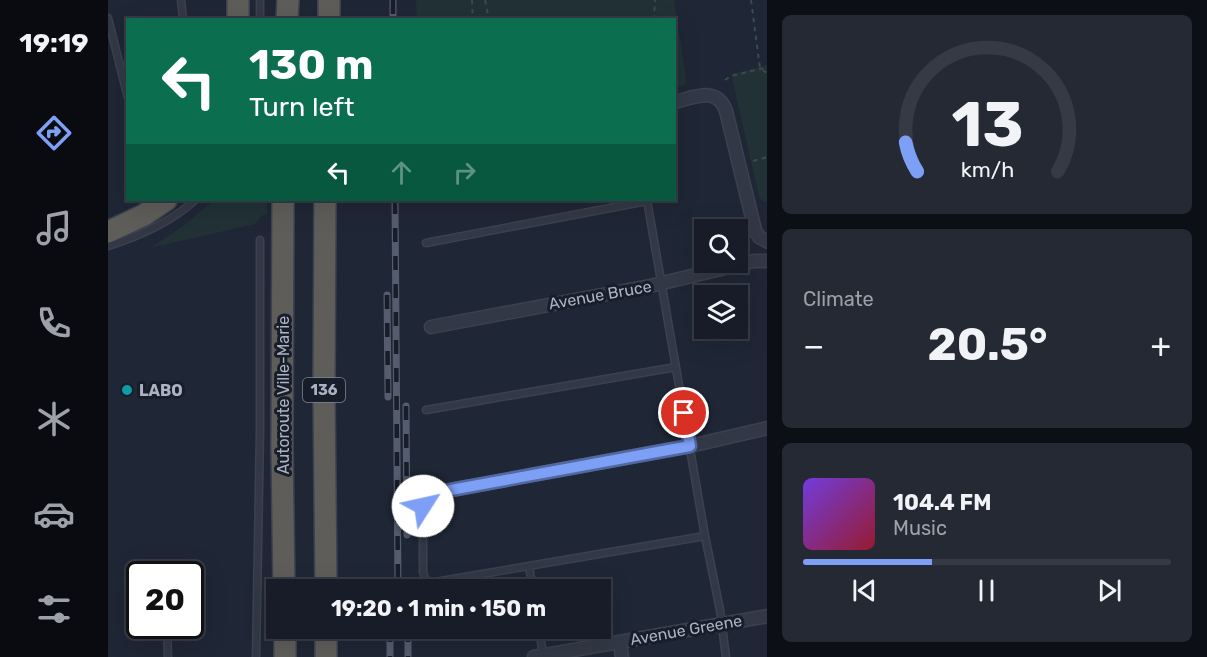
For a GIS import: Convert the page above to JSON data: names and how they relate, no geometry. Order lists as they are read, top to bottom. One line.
{"streets":{"highway":["136","Autoroute Ville-Marie"],"street":["Avenue Bruce","Avenue Greene"]},"places":["LABO"],"page":{"tabs":"19:19","turn":["130 m","Turn left"],"tile":"Climate","heat":["−","20.5°","+"],"song":["104.4 FM","Music"],"limit":"20","trip":"19:20 · 1 min · 150 m","gauge":["13","km/h"]}}
